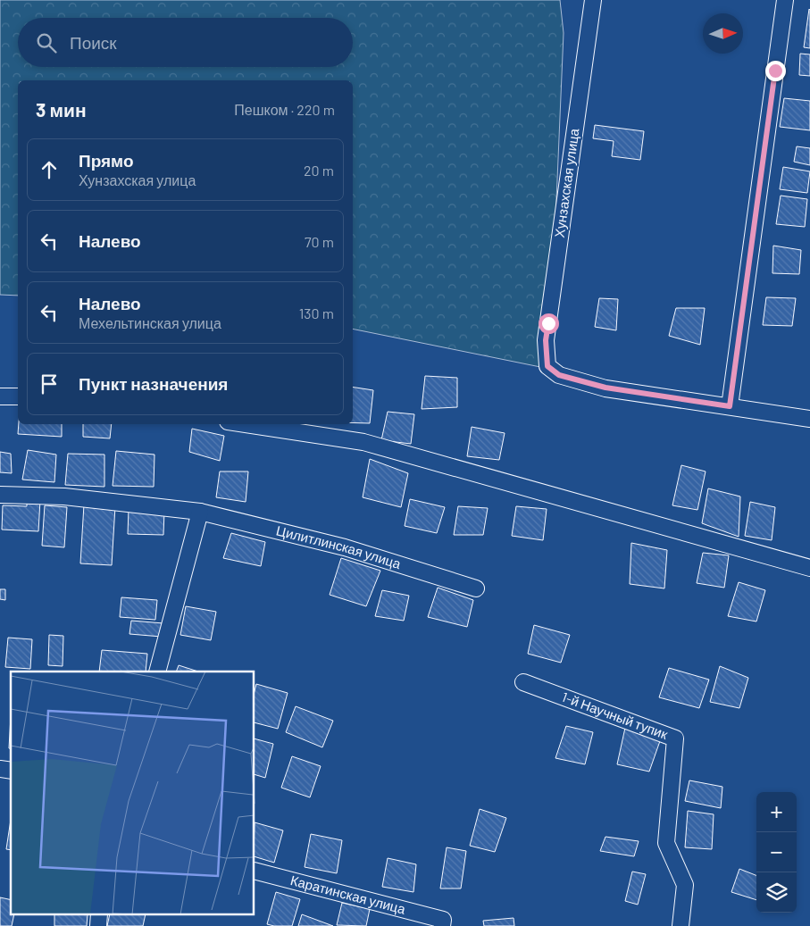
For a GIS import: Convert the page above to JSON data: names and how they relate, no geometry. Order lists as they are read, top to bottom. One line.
{"streets":{"street":["Хунзахская улица","Цилитлинская улица","1-й Научный тупик","Каратинская улица"]},"north":"right","page":{"search":"Поиск","heading":["3 мин","Пешком · 220 m"],"list":[["Прямо","Хунзахская улица","20 m"],["Налево","70 m"],["Налево","Мехельтинская улица","130 m"],"Пункт назначения"],"map_buttons":["+","−"]}}
